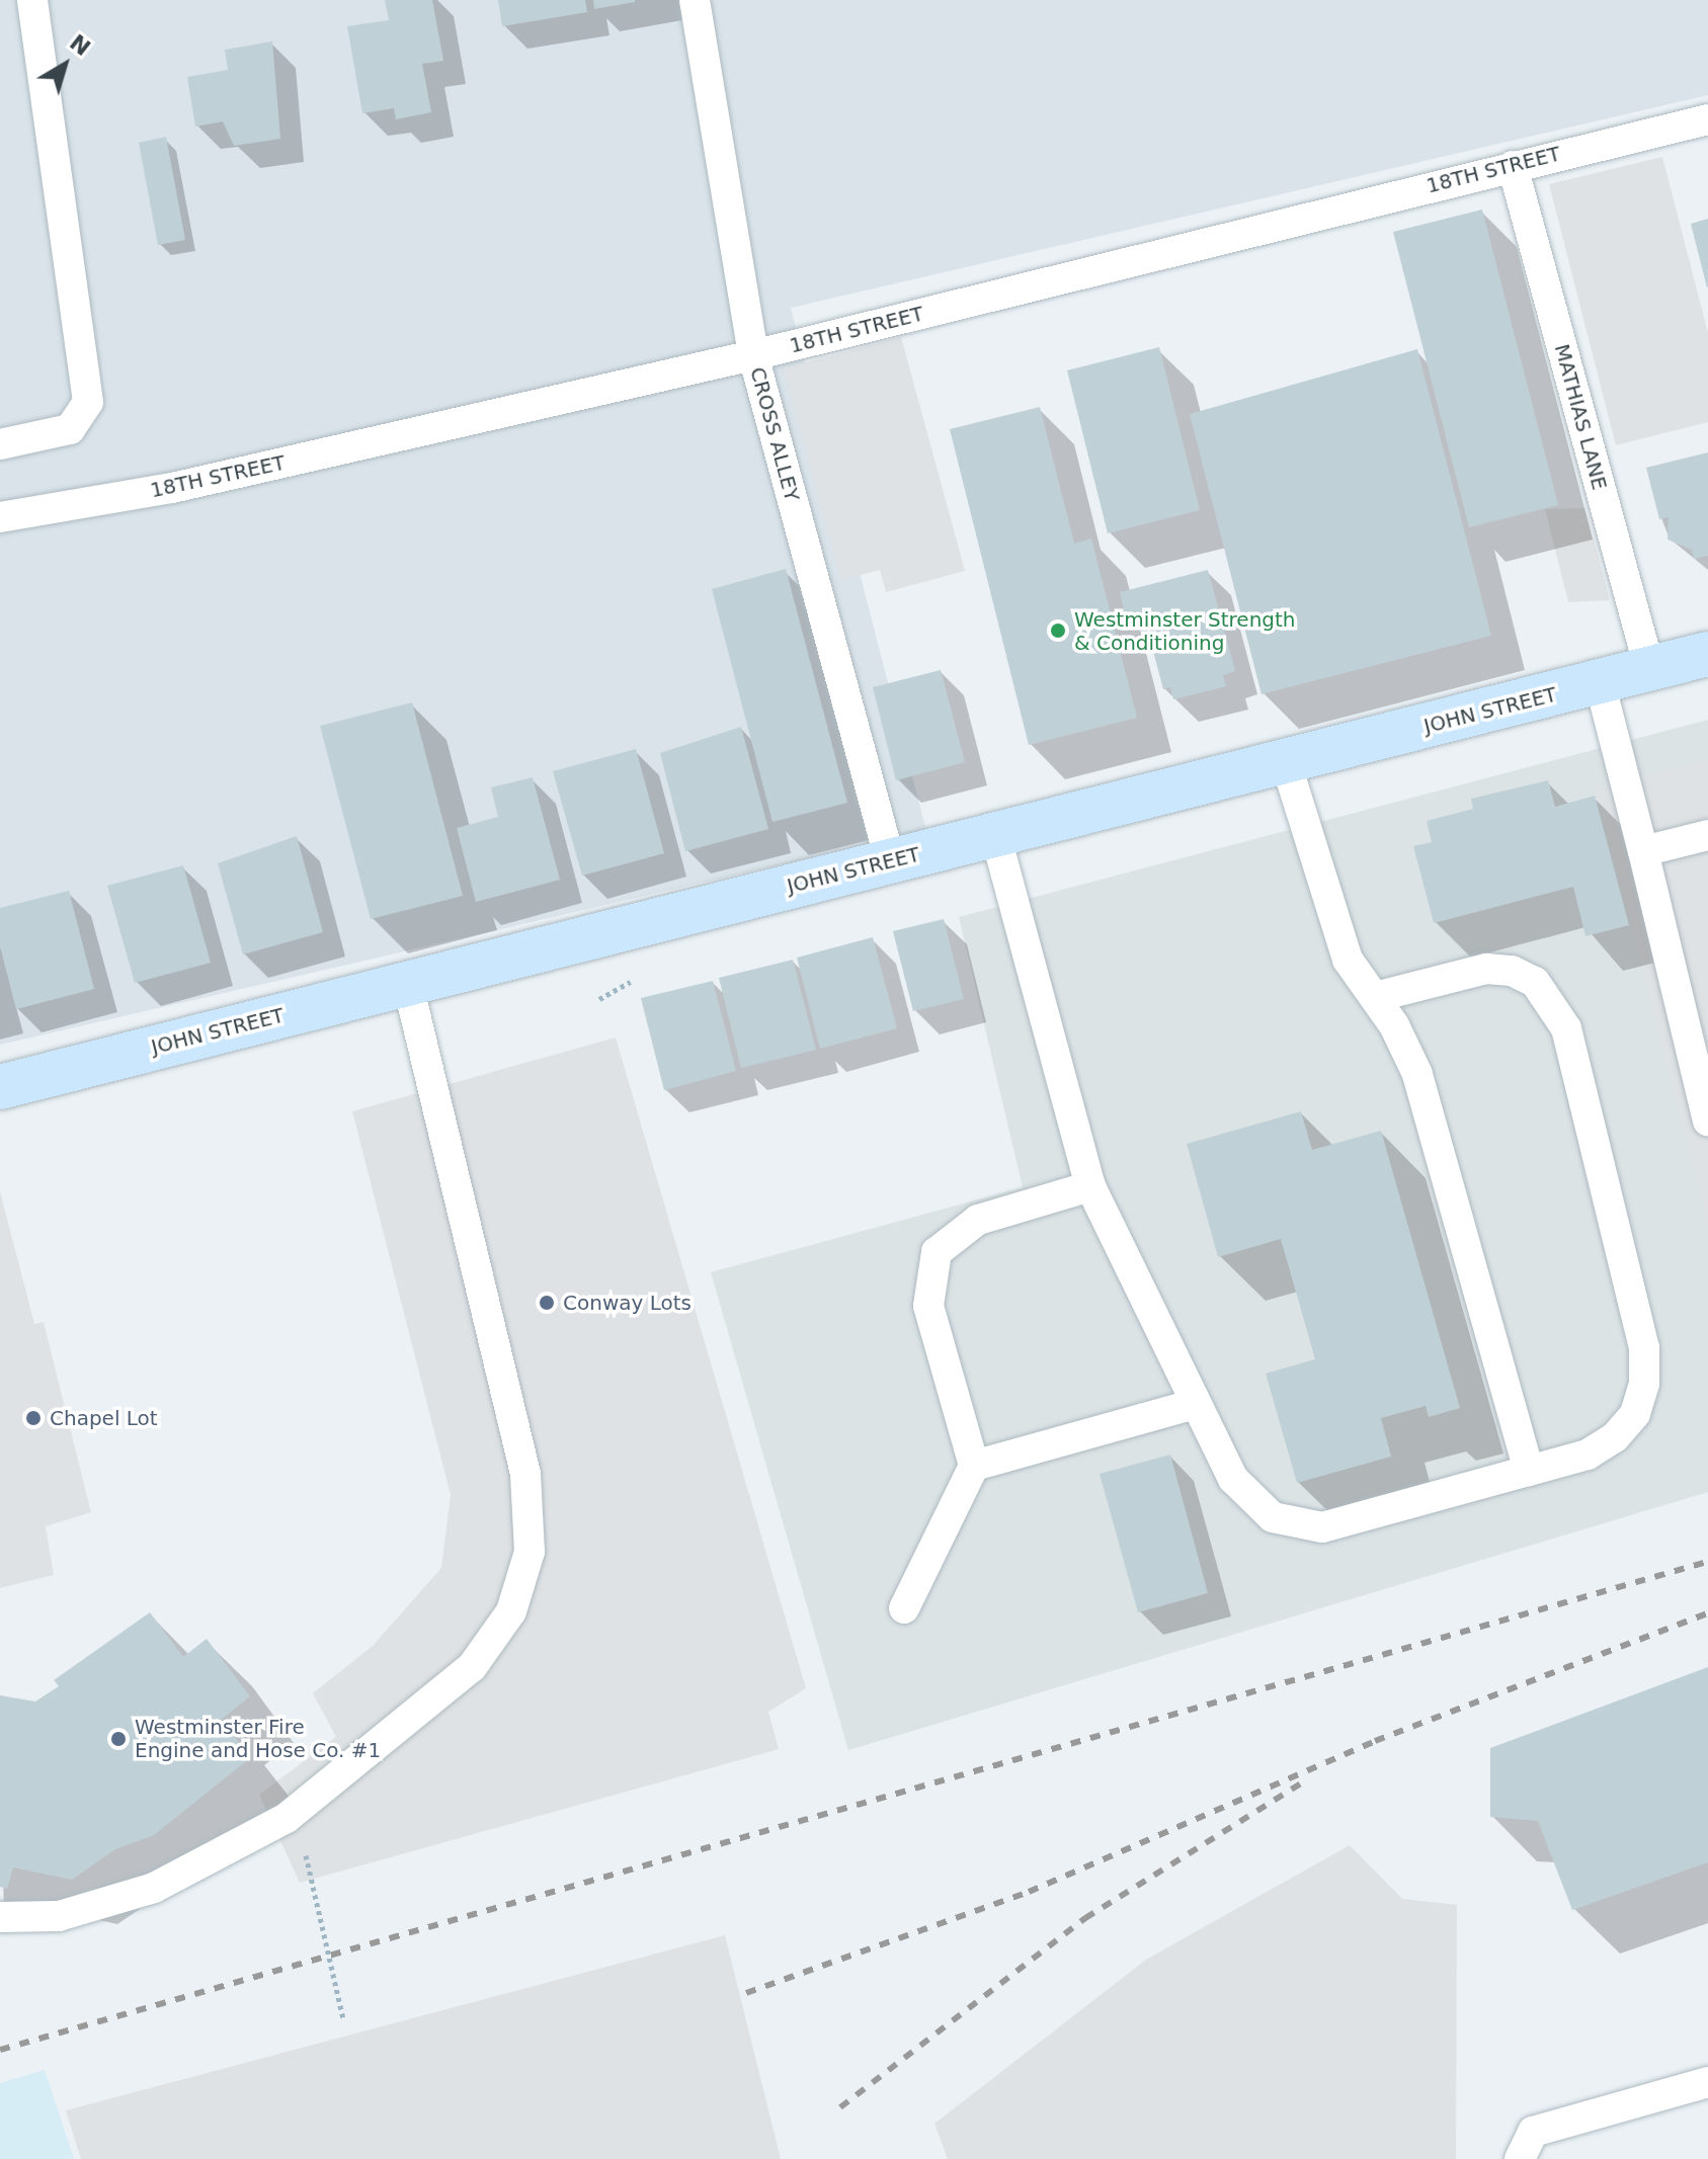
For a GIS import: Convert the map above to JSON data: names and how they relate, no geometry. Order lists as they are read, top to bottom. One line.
{"streets":{"street":["JOHN STREET"],"lane":["18TH STREET","MATHIAS LANE","CROSS ALLEY"]},"crossings":[["18TH STREET","MATHIAS LANE"],["18TH STREET","CROSS ALLEY"],["MATHIAS LANE","JOHN STREET"],["CROSS ALLEY","JOHN STREET"]],"places":["Westminster Strength & Conditioning","Conway Lots","Chapel Lot","Westminster Fire Engine and Hose Co. #1"],"north":"top right"}
